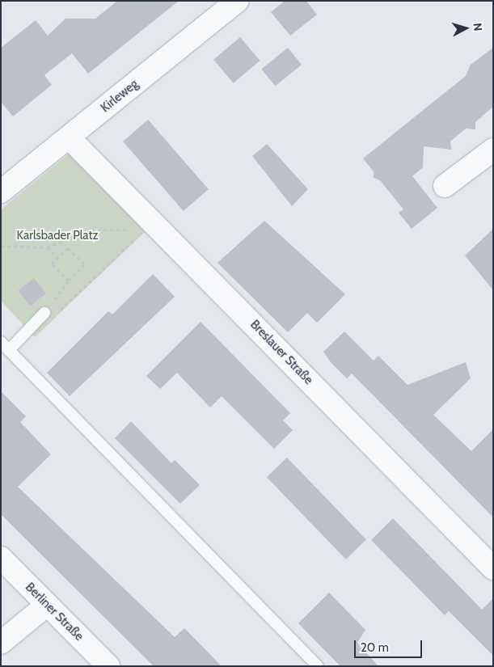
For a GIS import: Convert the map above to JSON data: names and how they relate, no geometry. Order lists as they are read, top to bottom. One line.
{"streets":{"street":["Kirleweg","Breslauer Straße","Berliner Straße"]},"crossings":[["Kirleweg","Breslauer Straße"]],"parks":["Karlsbader Platz"],"scale_bar":"20 m","north":"right"}
